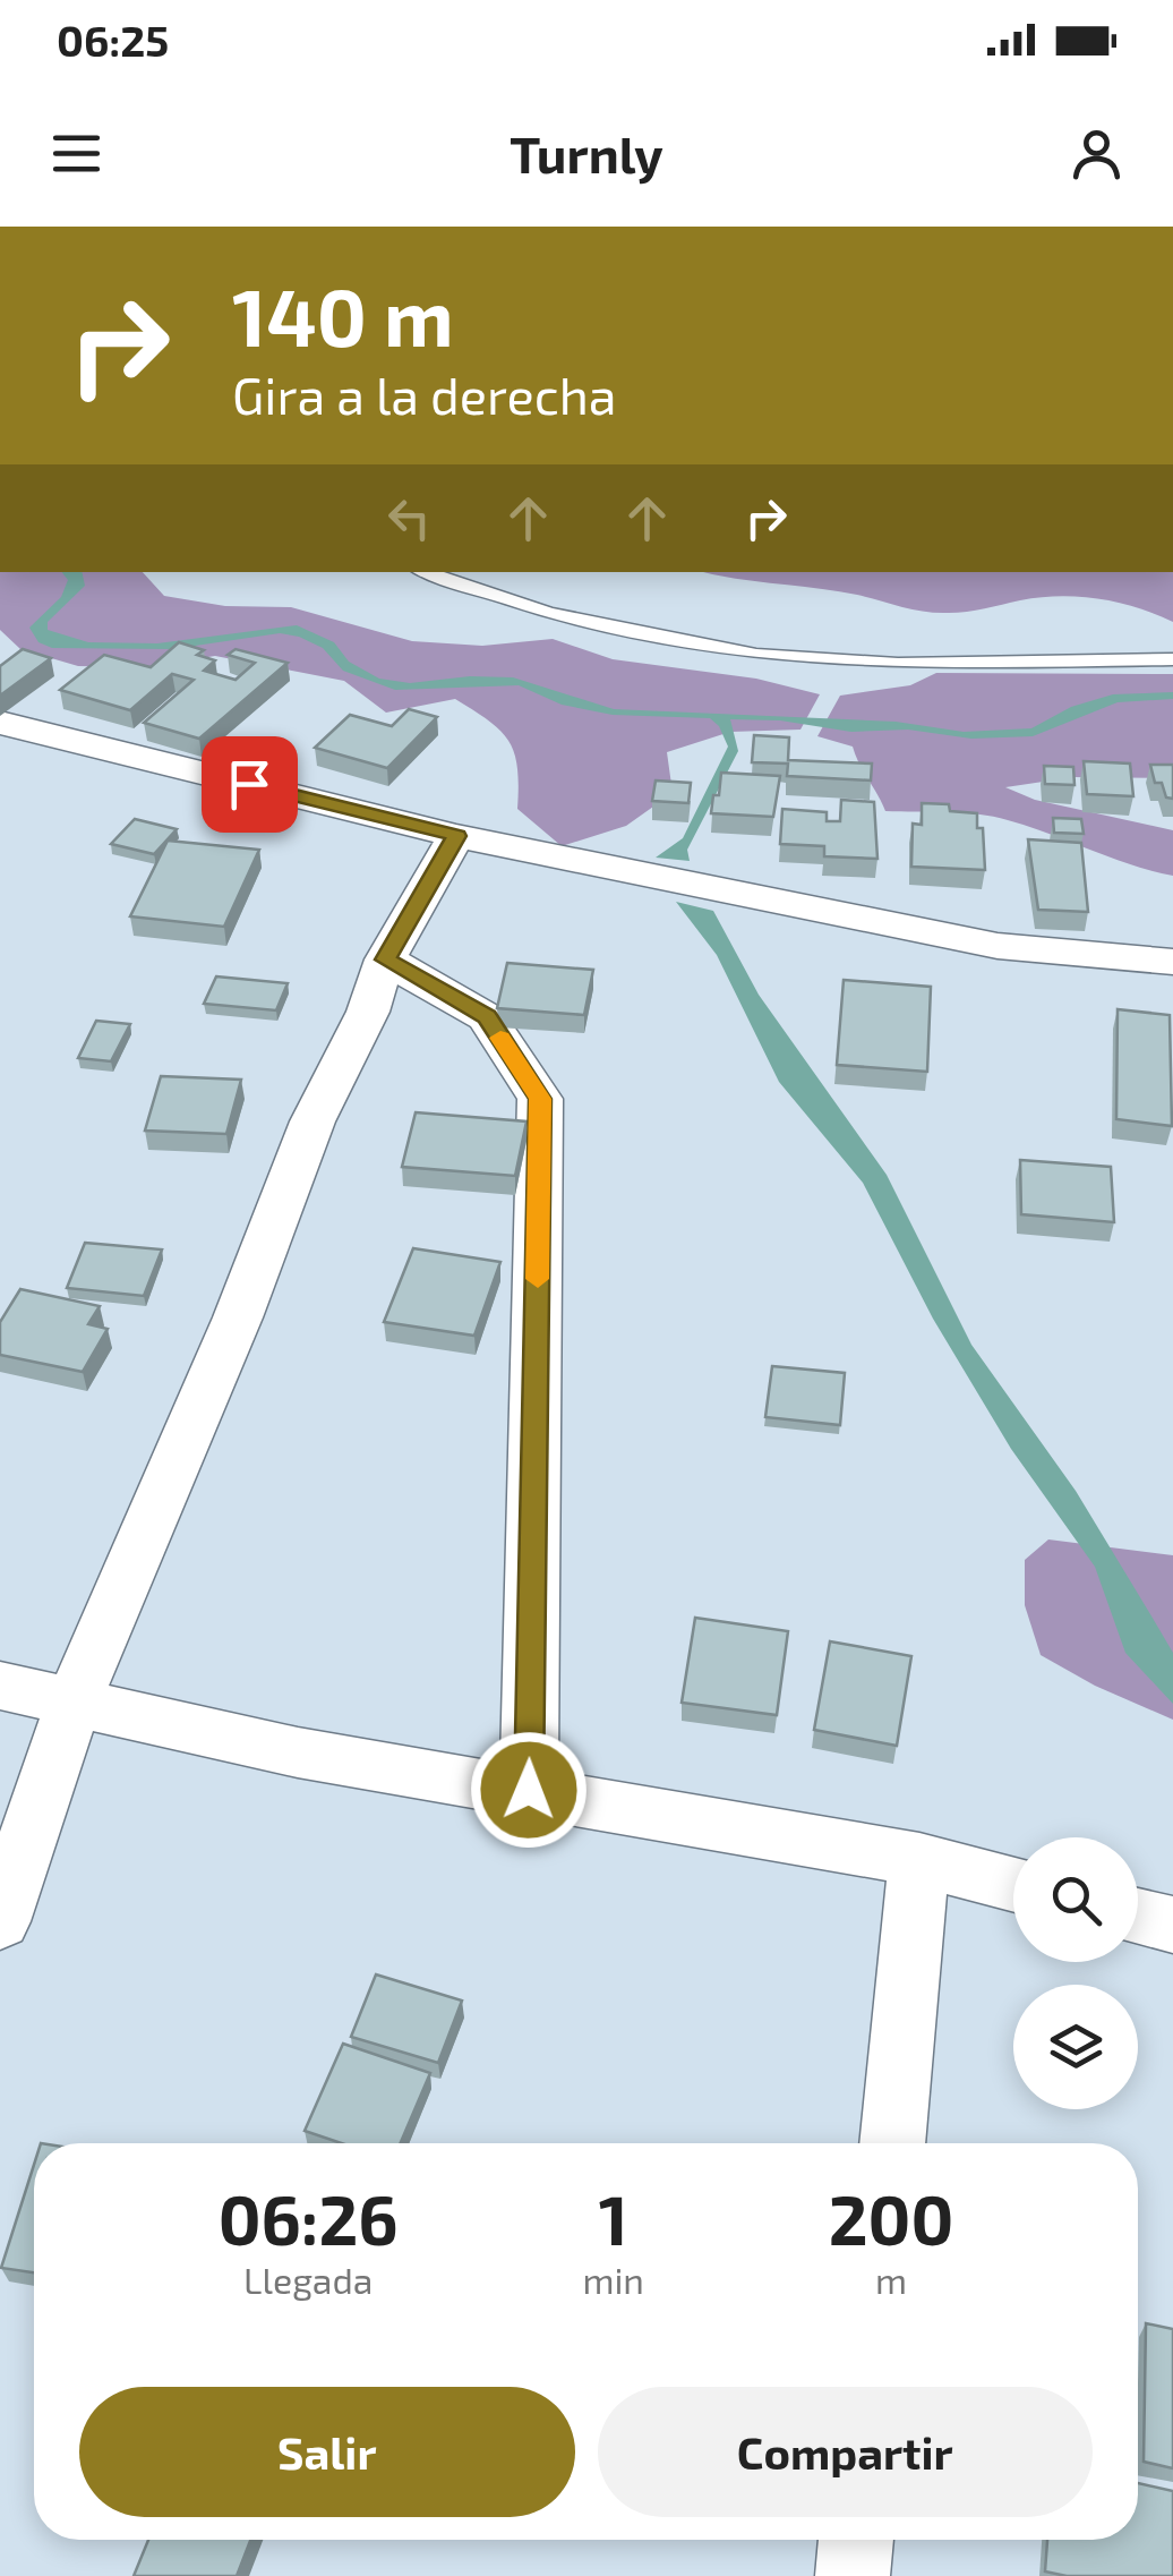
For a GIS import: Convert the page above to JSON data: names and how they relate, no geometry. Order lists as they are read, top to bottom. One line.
{"page":{"status":"06:25","header":"Turnly","turn":["140 m","Gira a la derecha"],"eta":["06:26","Llegada","1","min","200","m"],"buttons":["Salir","Compartir"]}}
